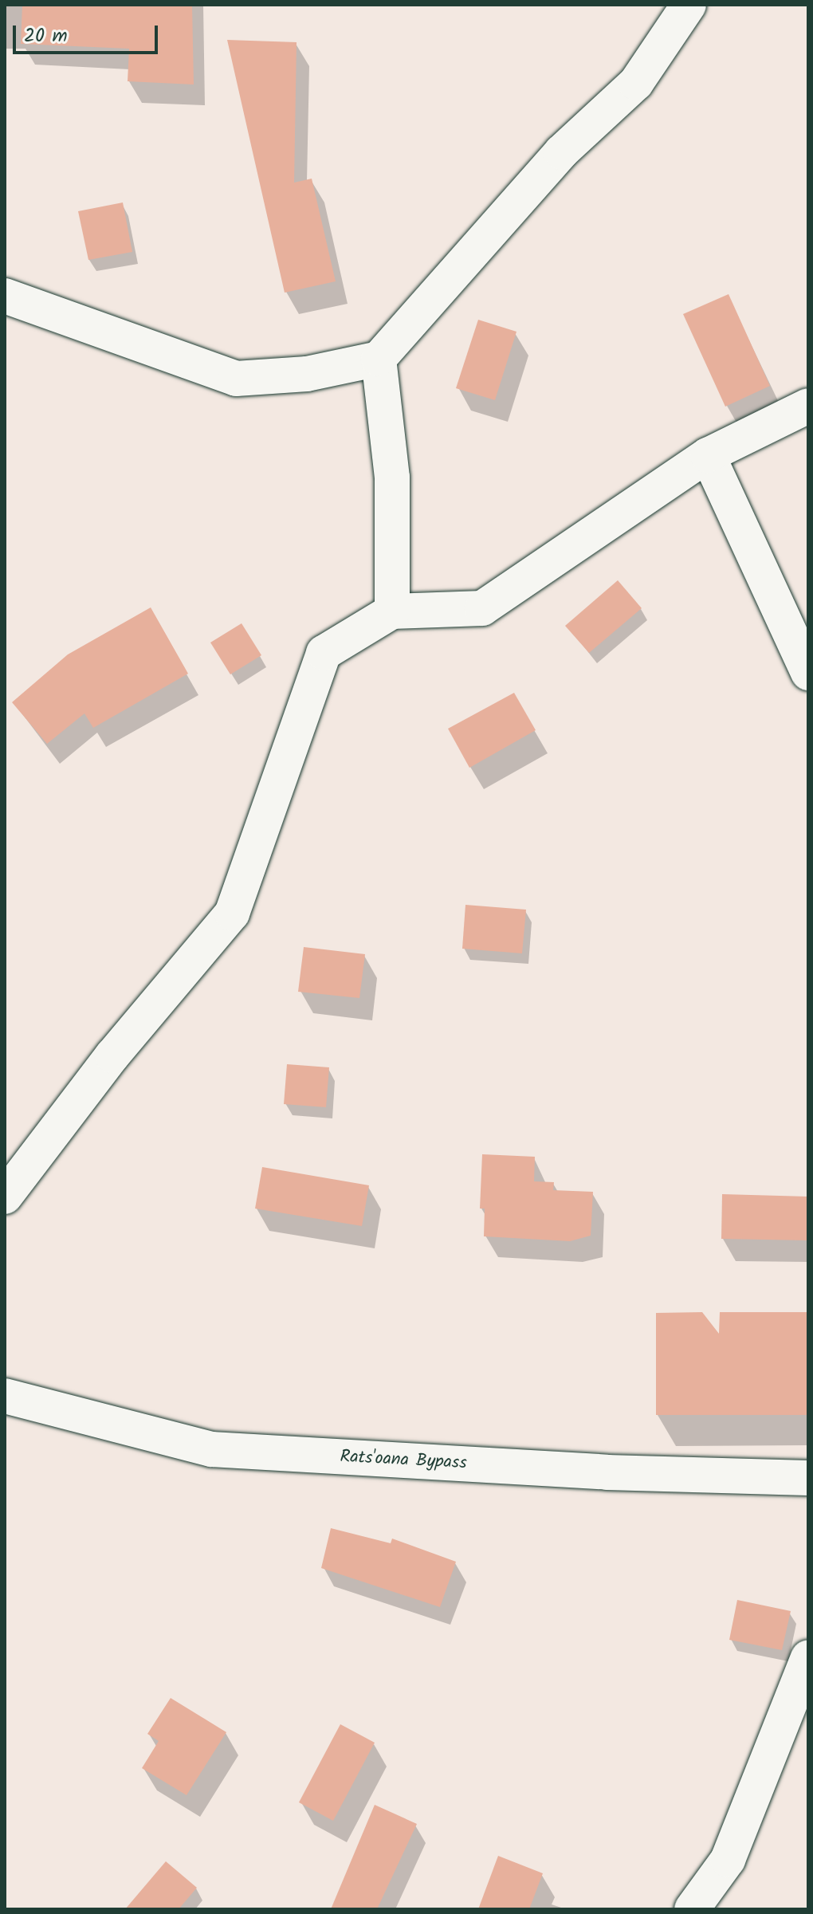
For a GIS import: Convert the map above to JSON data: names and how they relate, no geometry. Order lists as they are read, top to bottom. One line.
{"streets":{"street":["Rats'oana Bypass"]},"scale_bar":"20 m"}
